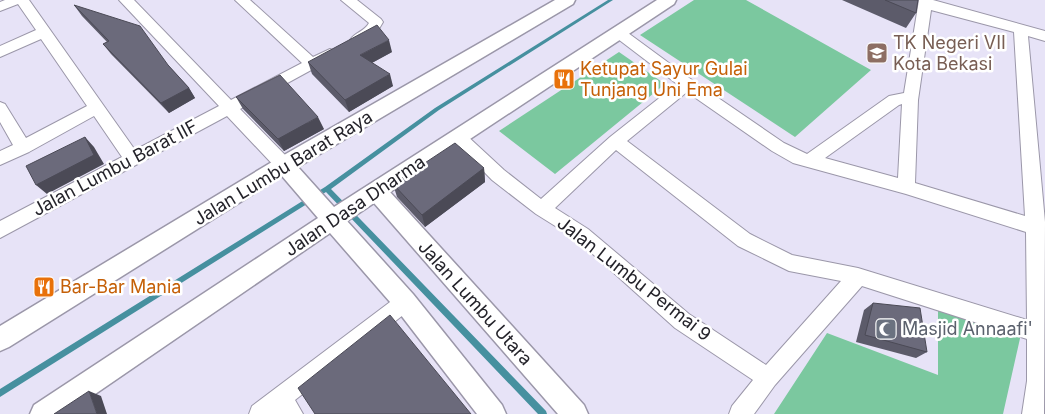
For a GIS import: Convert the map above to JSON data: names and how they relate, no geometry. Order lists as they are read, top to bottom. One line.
{"streets":{"street":["Jalan Lumbu Barat IIF","Jalan Lumbu Barat Raya","Jalan Dasa Dharma","Jalan Lumbu Permai 9","Jalan Lumbu Utara"]},"crossings":[["Jalan Dasa Dharma","Jalan Lumbu Permai 9"],["Jalan Dasa Dharma","Jalan Lumbu Utara"]],"places":{"school or university":["TK Negeri VII Kota Bekasi"],"restaurant":["Ketupat Sayur Gulai Tunjang Uni Ema","Bar-Bar Mania"],"mosque":["Masjid Annaafi'"]}}
